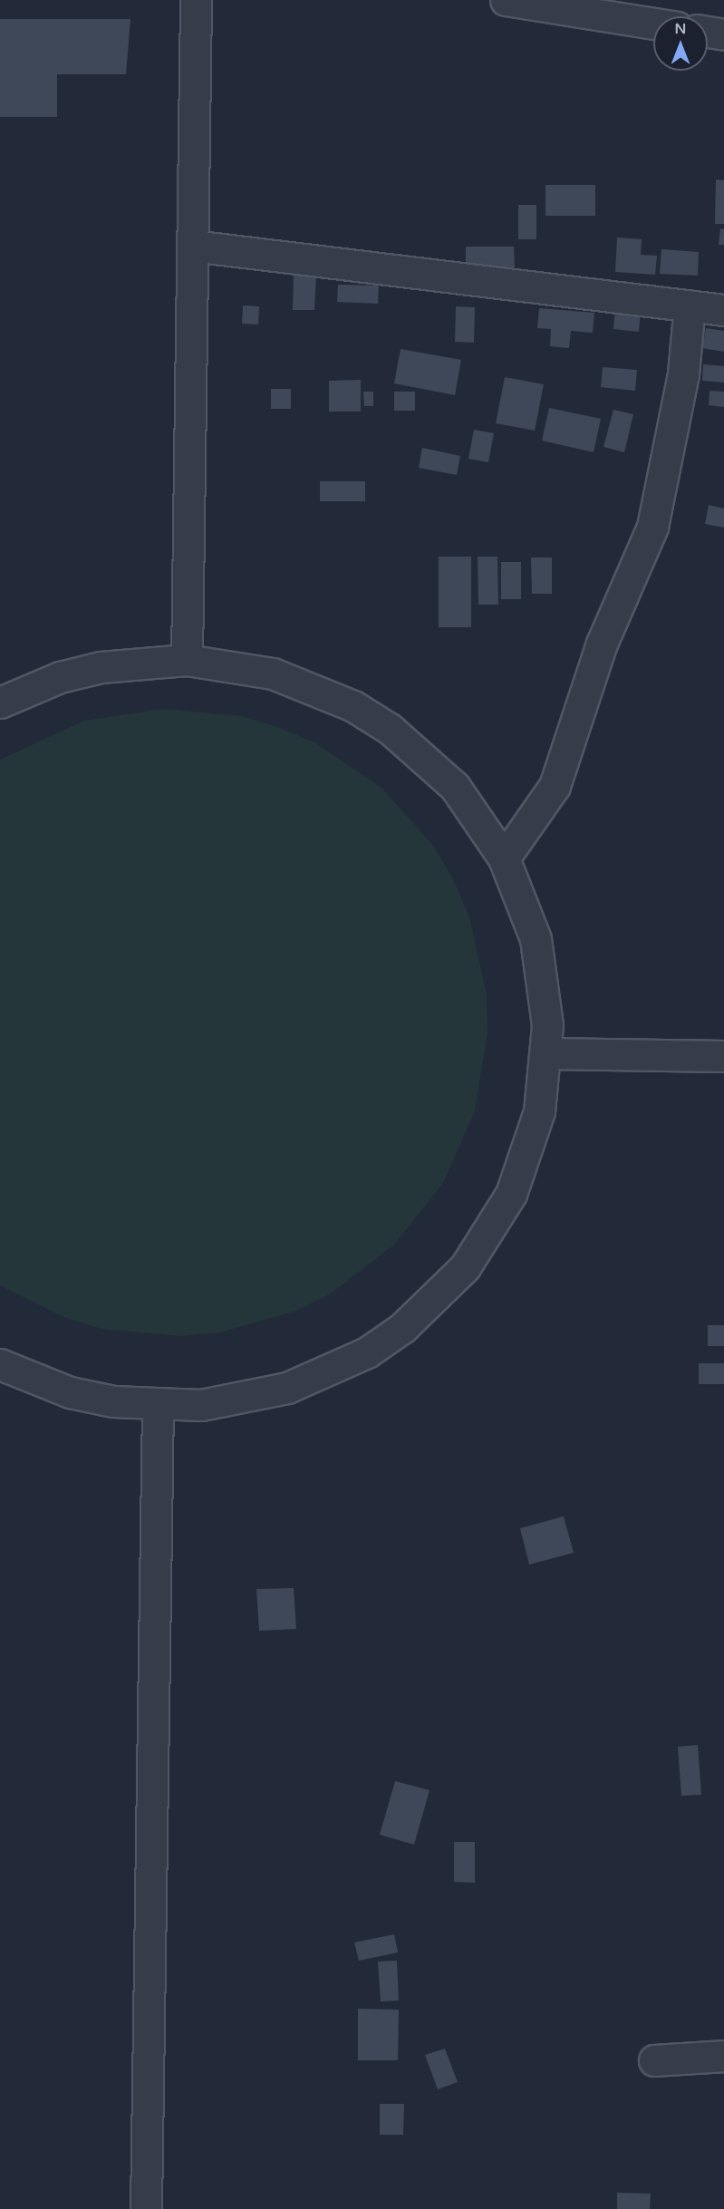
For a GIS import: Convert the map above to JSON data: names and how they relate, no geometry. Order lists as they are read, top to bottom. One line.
{"north":"top"}
